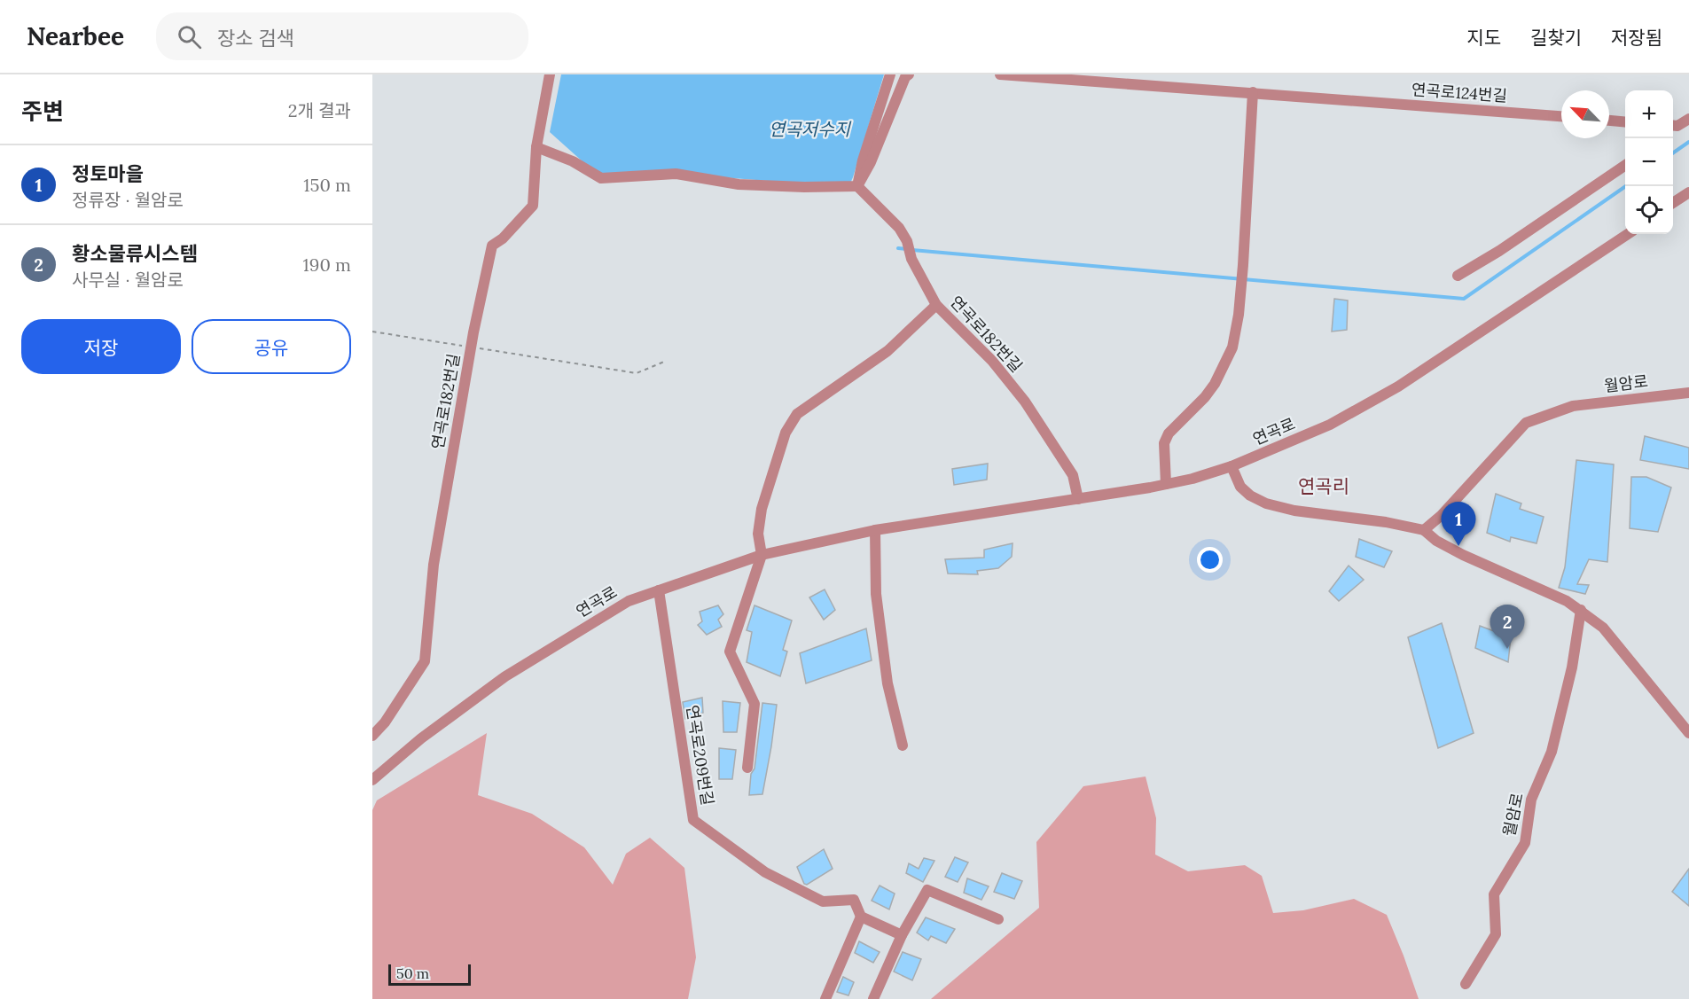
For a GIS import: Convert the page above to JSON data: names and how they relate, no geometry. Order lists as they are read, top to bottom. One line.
{"streets":{"street":["연곡로124번길","연곡로182번길","월암로","연곡로","연곡로209번길"]},"crossings":[["연곡로182번길","연곡로"],["연곡로","연곡로209번길"]],"districts":["연곡리"],"water":["연곡저수지"],"scale_bar":"50 m","north":"top left","page":{"header":"Nearbee","search":"장소 검색","nav":["지도","길찾기","저장됨"],"heading":["주변","2개 결과"],"map_buttons":["+","−"],"list":[{"mark":"1","name":"정토마을","note":"정류장 · 월암로","value":"150 m"},{"mark":"2","name":"황소물류시스템","note":"사무실 · 월암로","value":"190 m"}],"buttons":["저장","공유"],"pins":["1","2"],"scale":"50 m"}}
